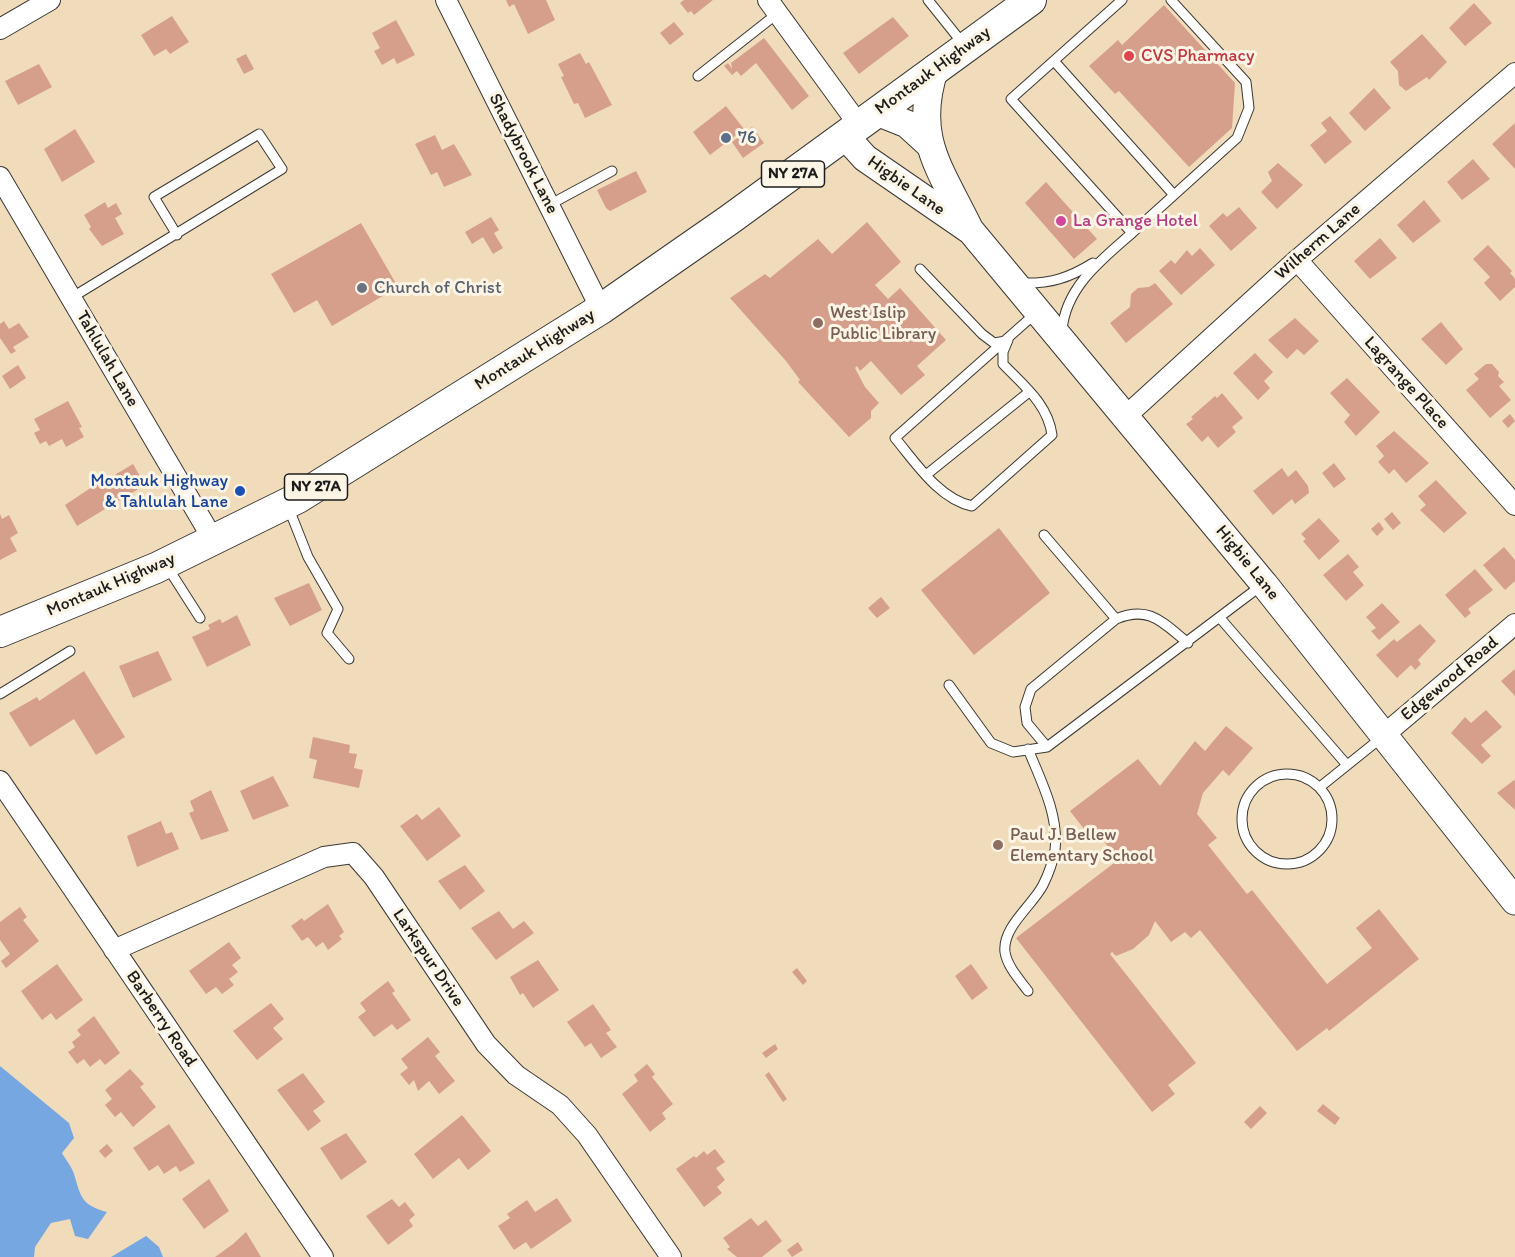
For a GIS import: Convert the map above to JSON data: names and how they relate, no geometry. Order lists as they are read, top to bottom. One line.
{"streets":{"main road":["Montauk Highway","NY 27A","Higbie Lane"],"street":["Shadybrook Lane","Wilherm Lane","Tahlulah Lane","Lagrange Place","Edgewood Road","Larkspur Drive","Barberry Road"]},"crossings":[["Montauk Highway","Shadybrook Lane"],["Montauk Highway","Higbie Lane"],["Montauk Highway","Tahlulah Lane"],["Higbie Lane","Wilherm Lane"],["Higbie Lane","Edgewood Road"],["Wilherm Lane","Lagrange Place"],["Larkspur Drive","Barberry Road"]],"places":["CVS Pharmacy","76","La Grange Hotel","Church of Christ","West Islip Public Library","Montauk Highway & Tahlulah Lane","Paul J. Bellew Elementary School"]}
